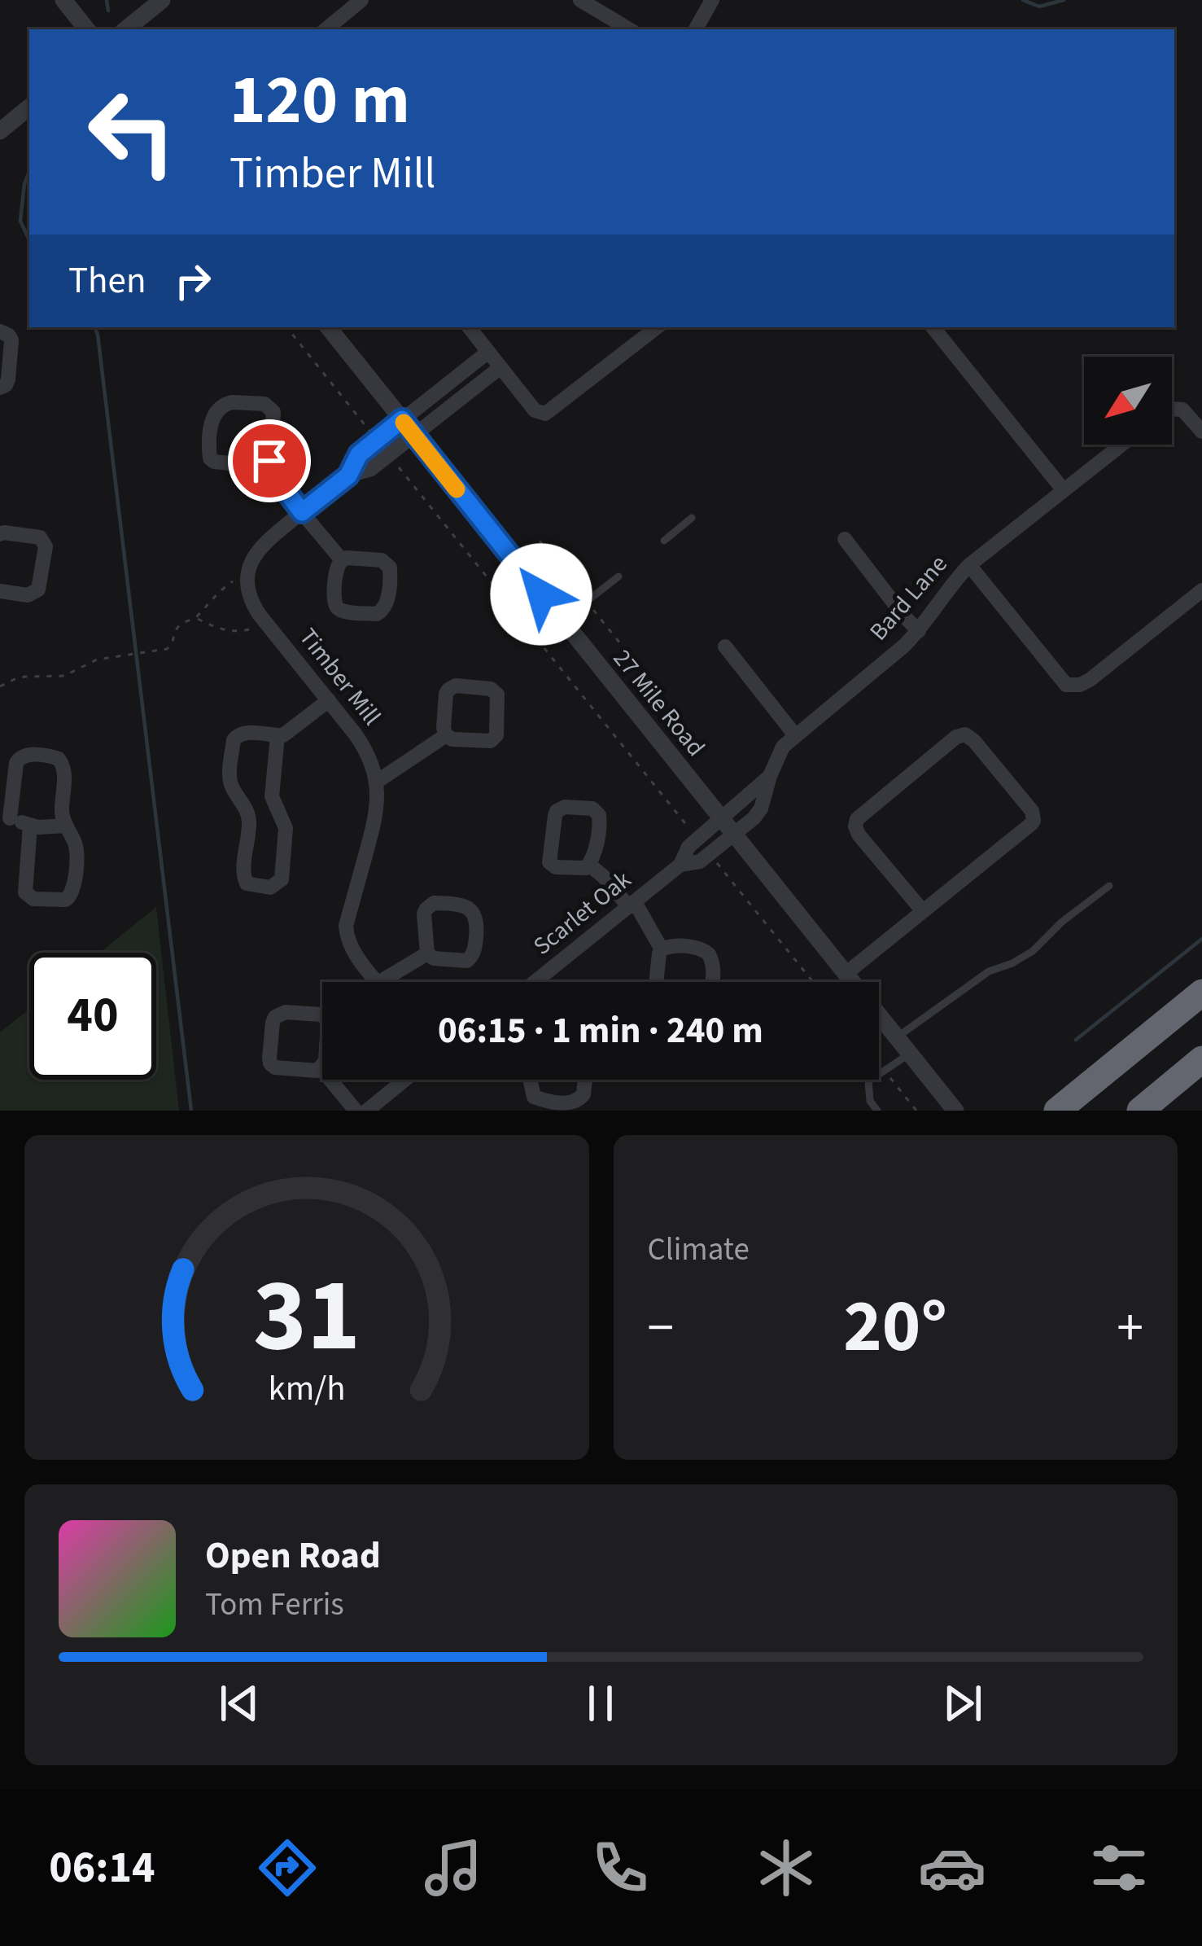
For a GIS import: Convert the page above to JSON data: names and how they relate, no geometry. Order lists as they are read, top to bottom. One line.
{"streets":{"street":["Bard Lane","Timber Mill","27 Mile Road","Scarlet Oak"]},"crossings":[["Bard Lane","27 Mile Road"],["Bard Lane","Scarlet Oak"],["27 Mile Road","Scarlet Oak"]],"north":"bottom left","page":{"turn":["120 m","Timber Mill"],"then":"Then","limit":"40","trip":"06:15 · 1 min · 240 m","tile":"Climate","heat":["−","20°","+"],"song":["Open Road","Tom Ferris"],"tabs":"06:14","gauge":["31","km/h"]}}
